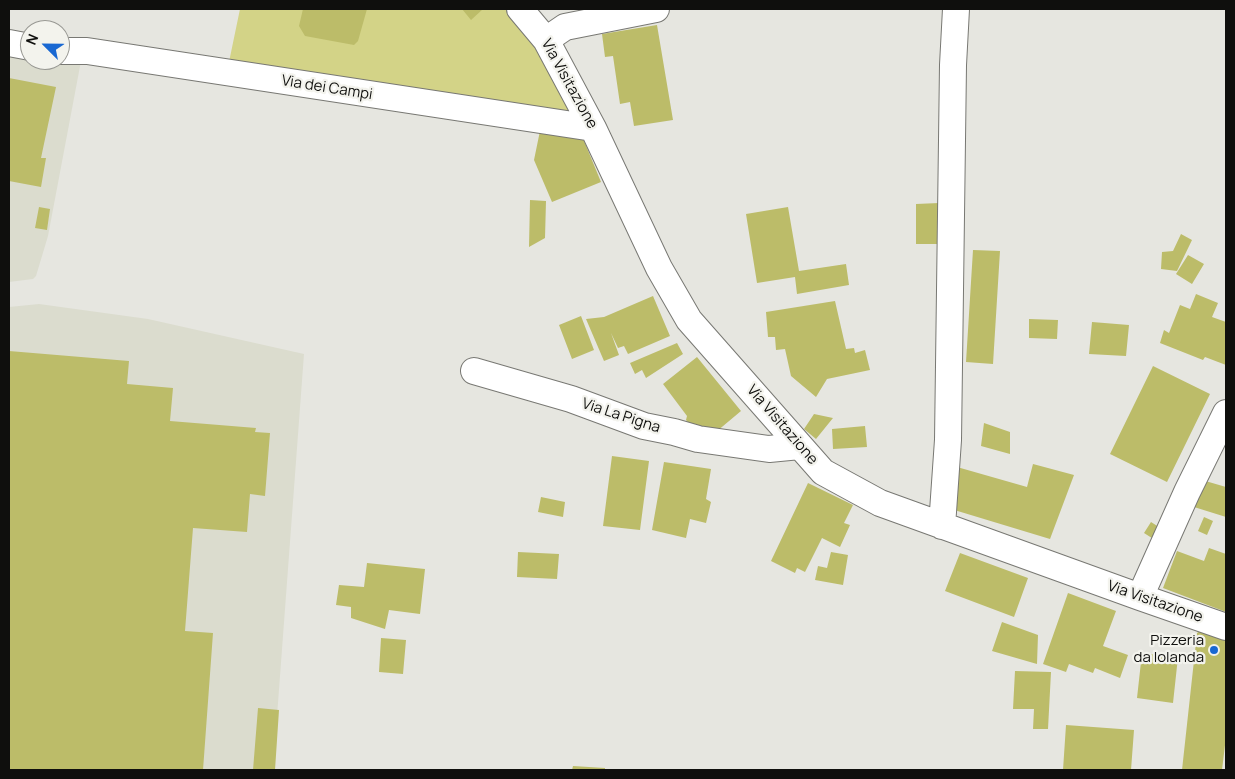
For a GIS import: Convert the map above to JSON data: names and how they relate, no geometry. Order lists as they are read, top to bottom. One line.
{"streets":{"street":["Via Visitazione","Via dei Campi","Via La Pigna"]},"crossings":[["Via Visitazione","Via dei Campi"],["Via Visitazione","Via La Pigna"]],"places":["Pizzeria da Iolanda"],"north":"top left"}
